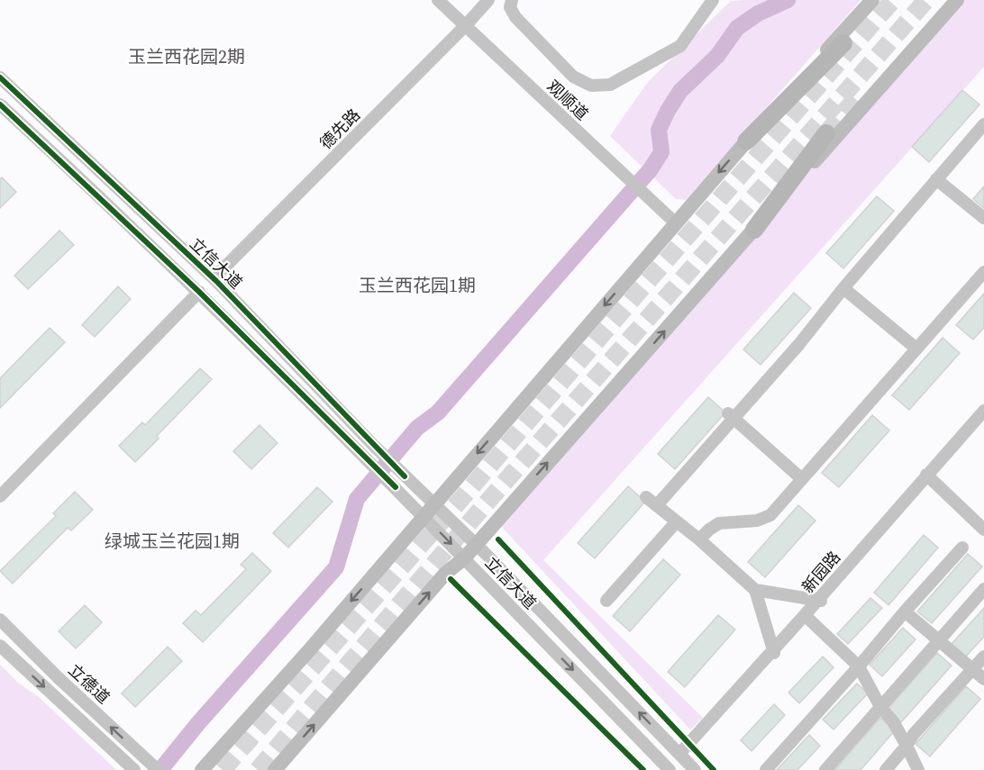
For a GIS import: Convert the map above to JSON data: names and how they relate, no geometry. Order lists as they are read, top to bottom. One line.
{"streets":{"street":["观顺道","德先路","立信大道","新园路","立德道"]},"crossings":[["观顺道","德先路"],["德先路","立信大道"],["立信大道","新园路"]],"districts":["玉兰西花园2期","玉兰西花园1期","绿城玉兰花园1期"]}
